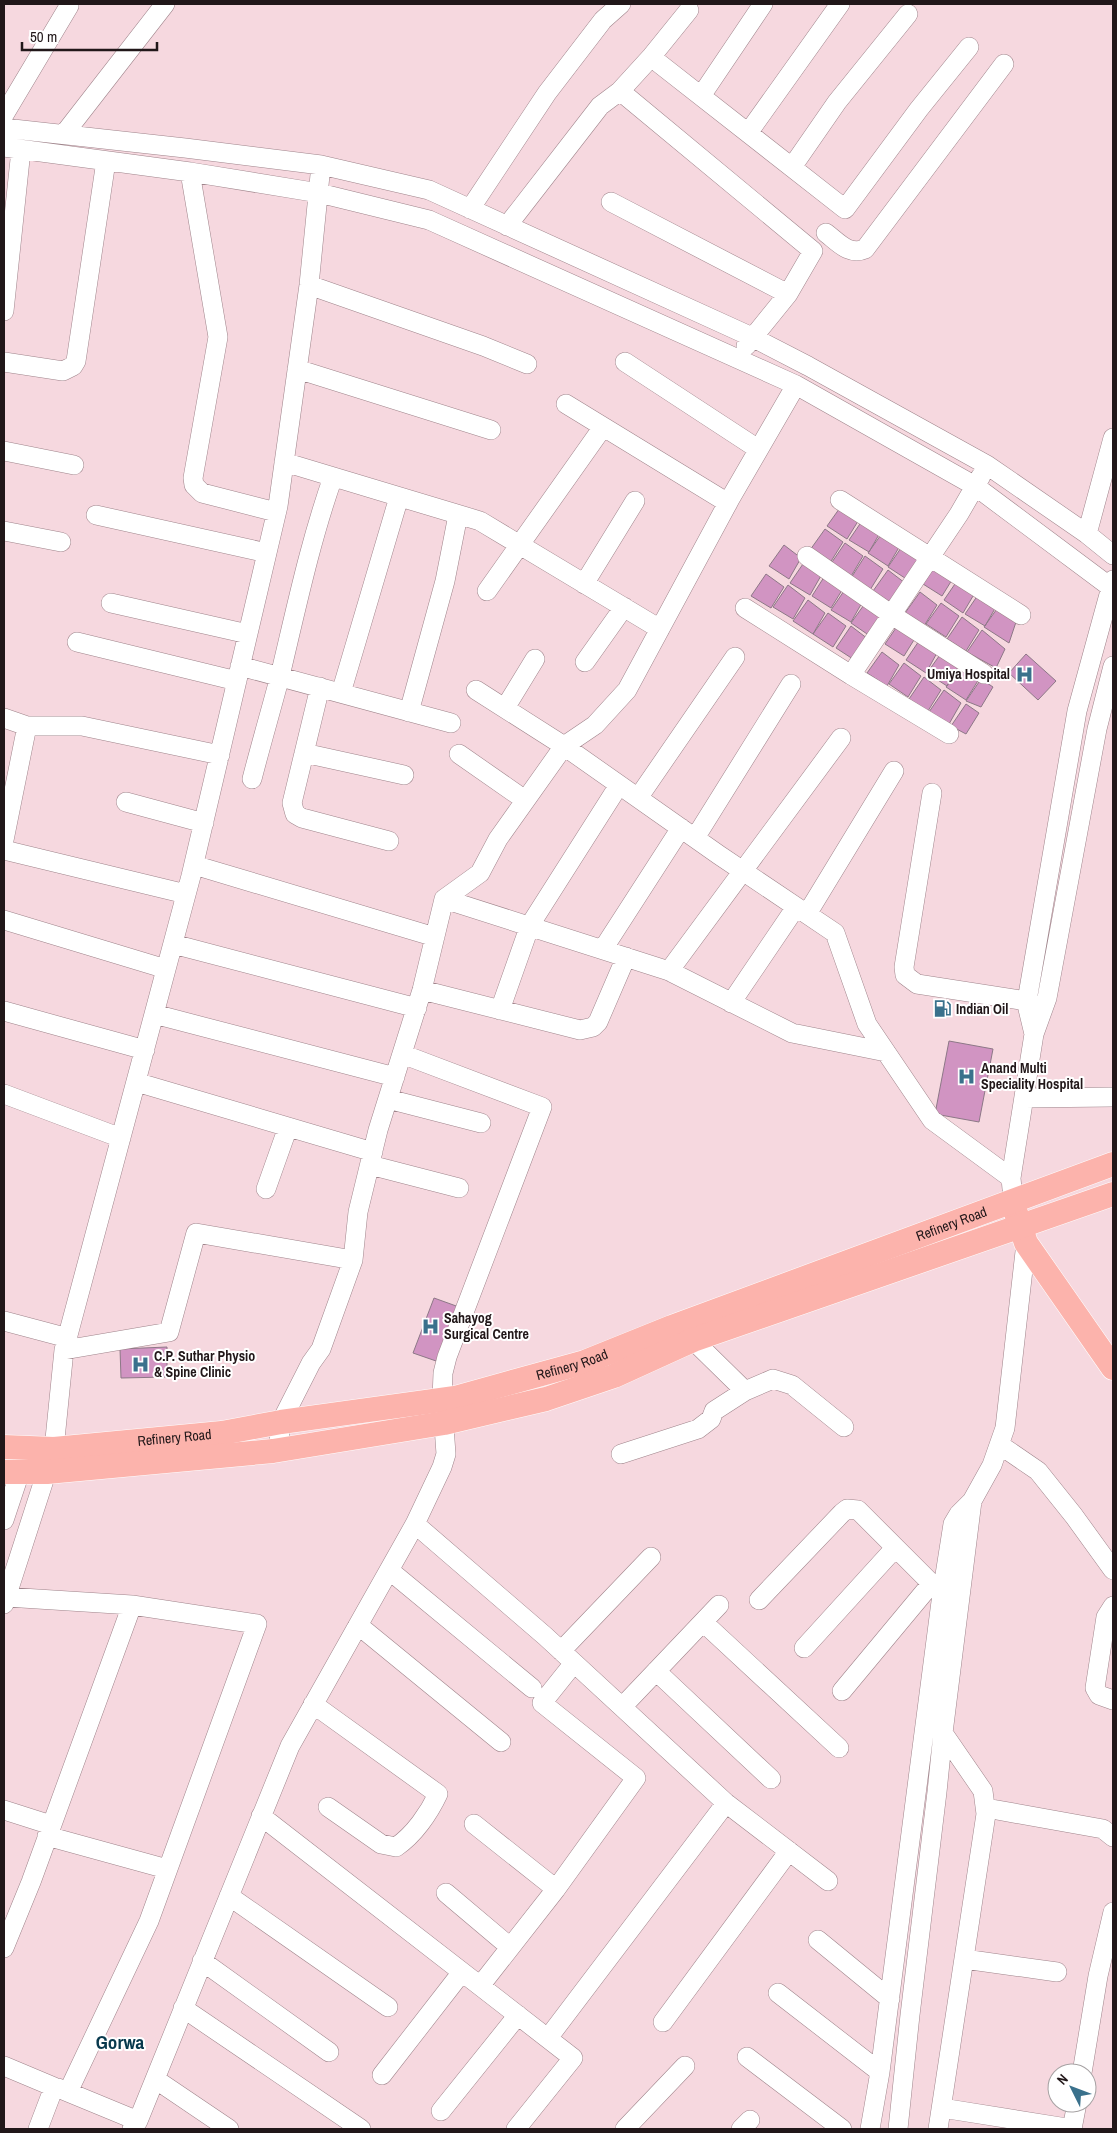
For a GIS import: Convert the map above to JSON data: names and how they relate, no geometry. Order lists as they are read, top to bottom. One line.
{"streets":{"main road":["Refinery Road"]},"districts":["Gorwa"],"places":{"hospital":["Umiya Hospital","Anand Multi Speciality Hospital","Sahayog Surgical Centre","C.P. Suthar Physio & Spine Clinic"],"fuel station":["Indian Oil"]},"scale_bar":"50 m","north":"top left"}
